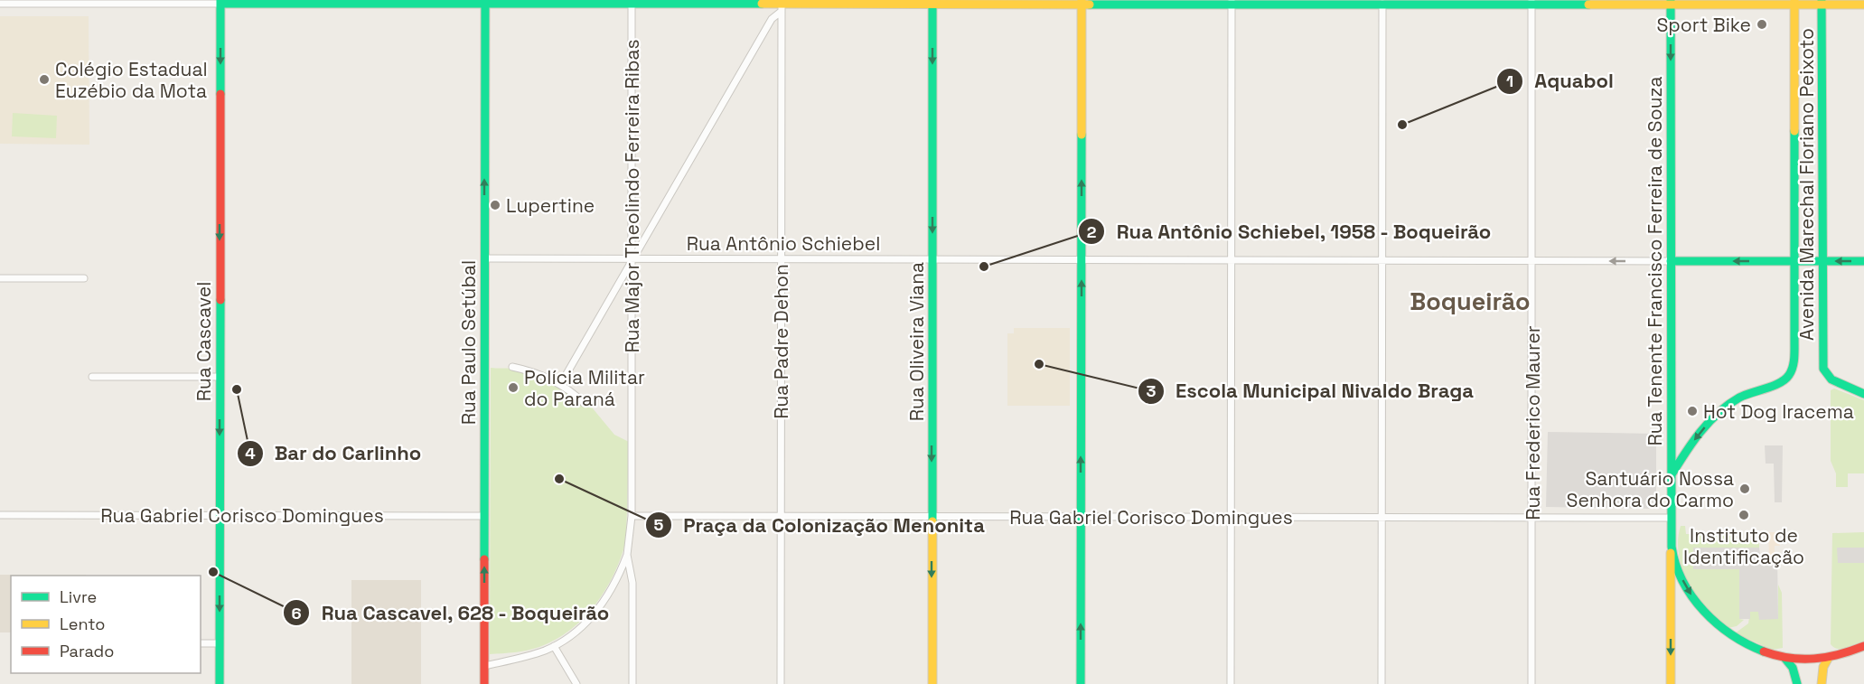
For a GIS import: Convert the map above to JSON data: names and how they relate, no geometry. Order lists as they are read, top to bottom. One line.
{"streets":{"main road":["Avenida Marechal Floriano Peixoto","Rua Antônio Schiebel","Rua Tenente Francisco Ferreira de Souza","Rua Cascavel","Rua Oliveira Viana","Rua Paulo Setúbal"],"street":["Rua Major Theolindo Ferreira Ribas","Rua Padre Dehon","Rua Frederico Maurer","Rua Gabriel Corisco Domingues"]},"crossings":[["Avenida Marechal Floriano Peixoto","Rua Antônio Schiebel"],["Avenida Marechal Floriano Peixoto","Rua Tenente Francisco Ferreira de Souza"],["Rua Major Theolindo Ferreira Ribas","Rua Antônio Schiebel"],["Rua Major Theolindo Ferreira Ribas","Rua Gabriel Corisco Domingues"],["Rua Antônio Schiebel","Rua Tenente Francisco Ferreira de Souza"],["Rua Antônio Schiebel","Rua Padre Dehon"],["Rua Antônio Schiebel","Rua Oliveira Viana"],["Rua Antônio Schiebel","Rua Paulo Setúbal"],["Rua Antônio Schiebel","Rua Frederico Maurer"],["Rua Tenente Francisco Ferreira de Souza","Rua Gabriel Corisco Domingues"],["Rua Cascavel","Rua Gabriel Corisco Domingues"],["Rua Padre Dehon","Rua Gabriel Corisco Domingues"],["Rua Oliveira Viana","Rua Gabriel Corisco Domingues"],["Rua Paulo Setúbal","Rua Gabriel Corisco Domingues"],["Rua Frederico Maurer","Rua Gabriel Corisco Domingues"]],"one_way":["Rua Tenente Francisco Ferreira de Souza","Rua Cascavel","Rua Oliveira Viana","Rua Paulo Setúbal"],"districts":["Boqueirão"],"places":["Sport Bike","Colégio Estadual Euzébio da Mota","Aquabol","Lupertine","Rua Antônio Schiebel, 1958 - Boqueirão","Escola Municipal Nivaldo Braga","Polícia Militar do Paraná","Bar do Carlinho","Hot Dog Iracema","Praça da Colonização Menonita","Santuário Nossa Senhora do Carmo","Instituto de Identificação","Rua Cascavel, 628 - Boqueirão"],"legend":["Livre","Lento","Parado"]}
